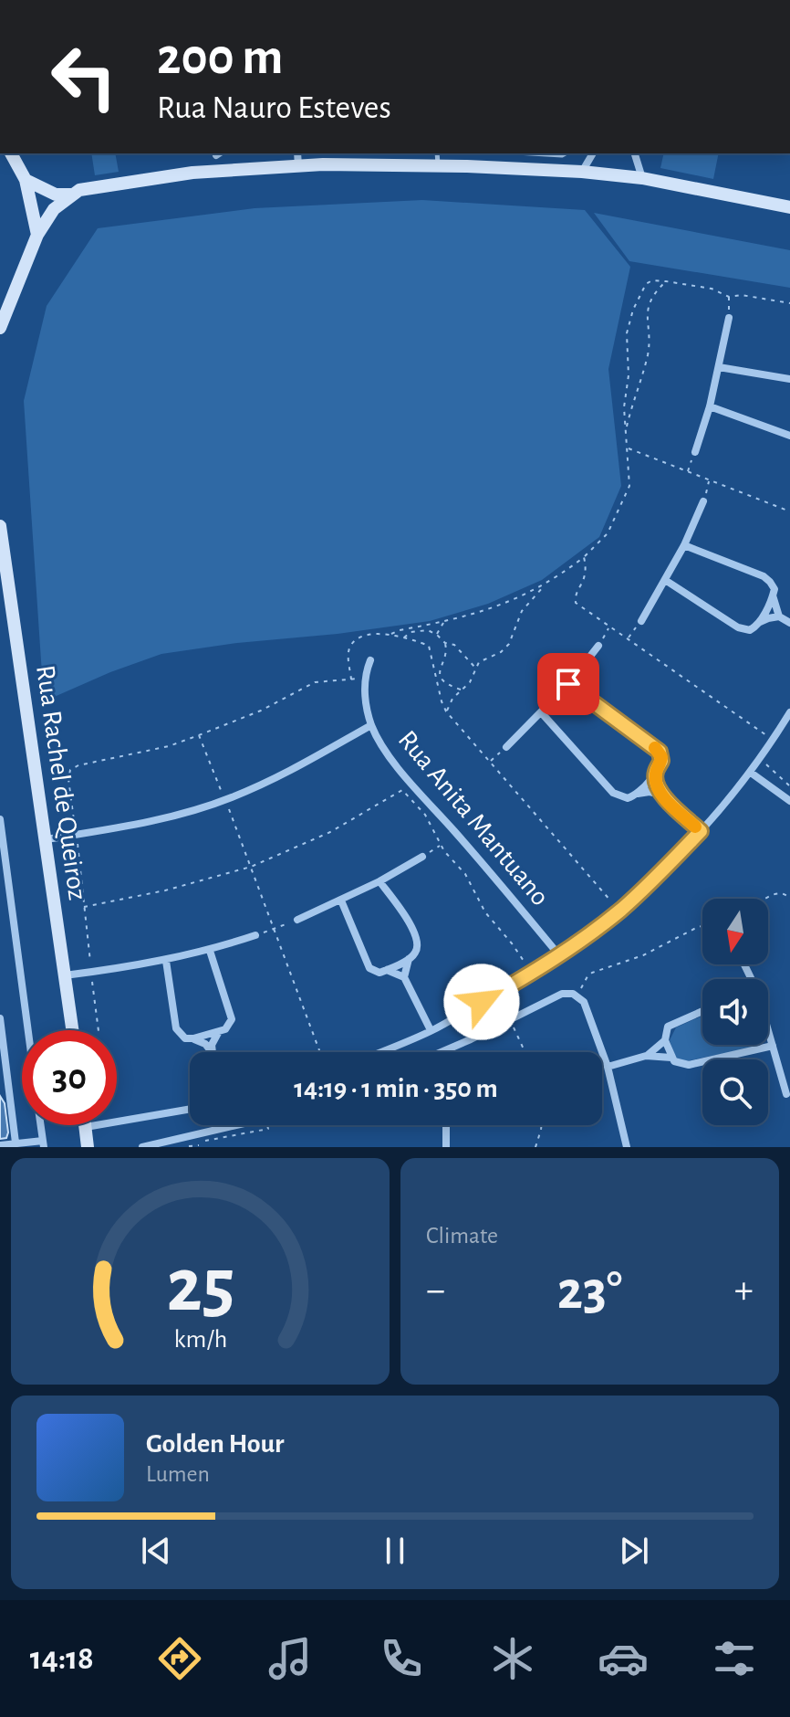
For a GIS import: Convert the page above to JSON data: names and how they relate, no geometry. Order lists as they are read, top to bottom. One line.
{"streets":{"street":["Rua Rachel de Queiroz","Rua Anita Mantuano"]},"north":"bottom","page":{"turn":["200 m","Rua Nauro Esteves"],"limit":"30","trip":"14:19 · 1 min · 350 m","tile":"Climate","heat":["−","23°","+"],"song":["Golden Hour","Lumen"],"tabs":"14:18","gauge":["25","km/h"]}}
